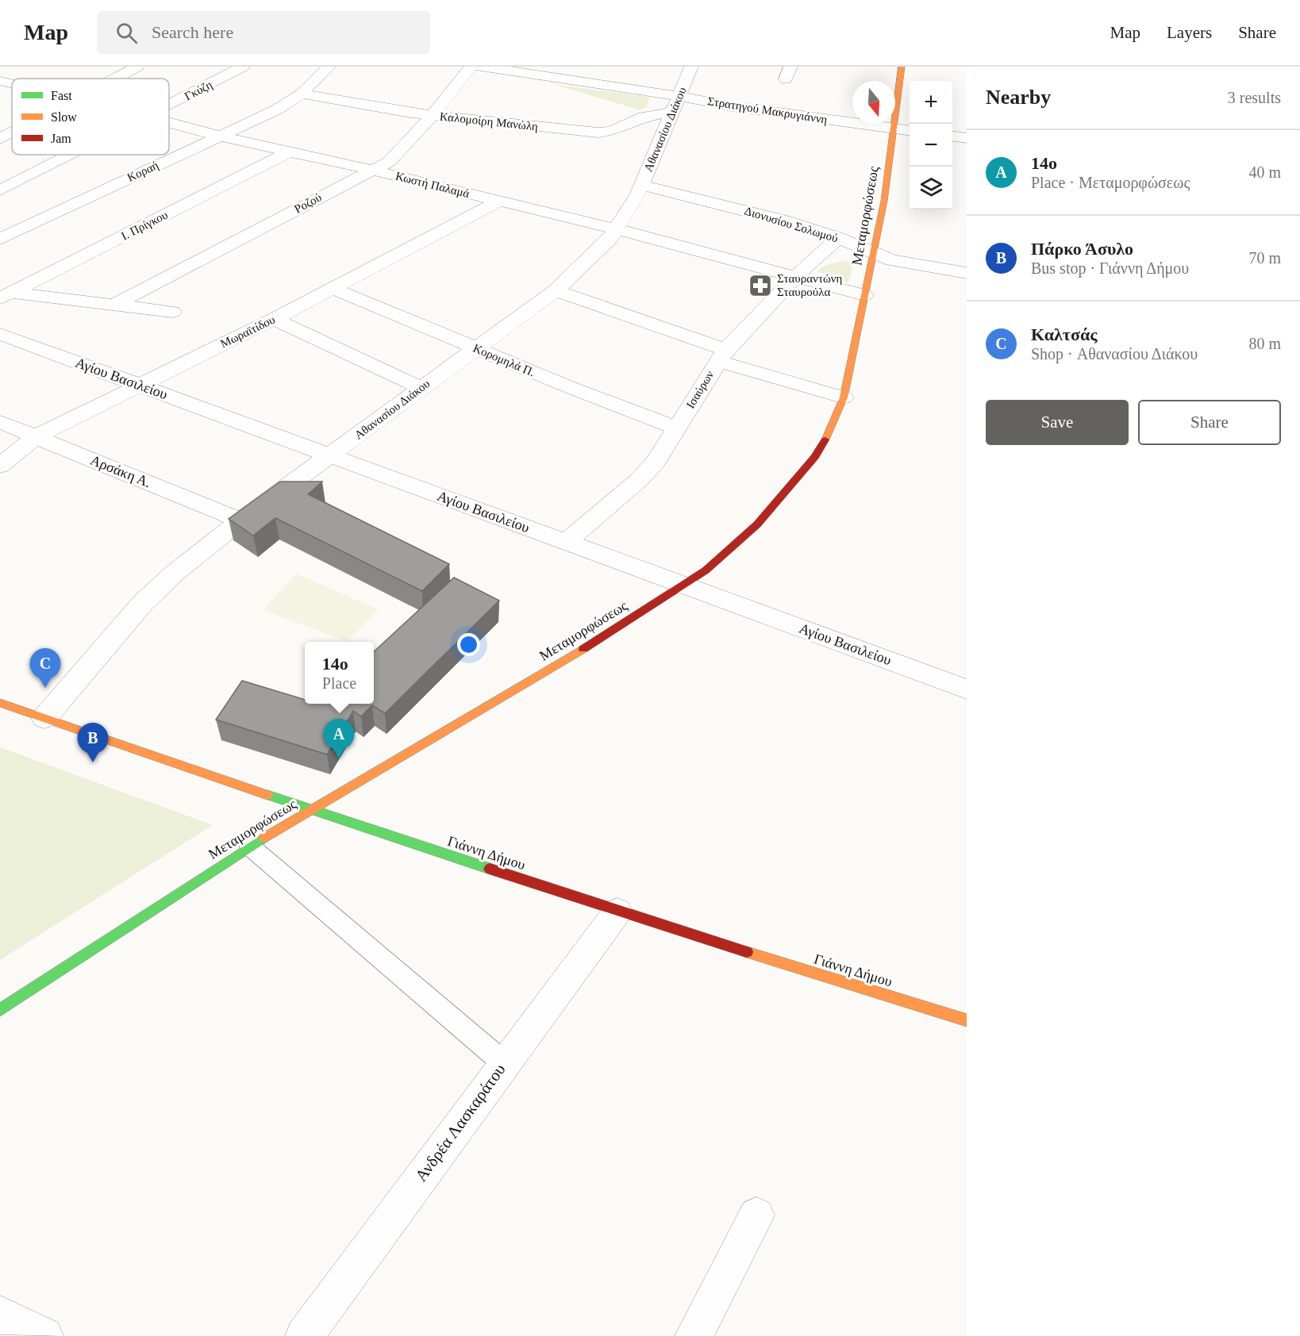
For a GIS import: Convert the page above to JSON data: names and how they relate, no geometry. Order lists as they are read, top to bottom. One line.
{"streets":{"street":["Γκύζη","Στρατηγού Μακρυγιάννη","Καλομοίρη Μανώλη","Αθανασίου Διάκου","Κοραή","Κωστή Παλαμά","Ροζού","Μεταμορφώσεως","Διονυσίου Σολωμού","Ι. Πρίγκου","Μωραϊτίδου","Κορομηλά Π.","Αγίου Βασιλείου","Ισαύρων","Αρσάκη Α.","Γιάννη Δήμου","Ανδρέα Λασκαράτου"]},"crossings":[["Στρατηγού Μακρυγιάννη","Καλομοίρη Μανώλη"],["Στρατηγού Μακρυγιάννη","Αθανασίου Διάκου"],["Στρατηγού Μακρυγιάννη","Μεταμορφώσεως"],["Καλομοίρη Μανώλη","Αθανασίου Διάκου"],["Καλομοίρη Μανώλη","Κοραή"],["Καλομοίρη Μανώλη","Ροζού"],["Αθανασίου Διάκου","Κωστή Παλαμά"],["Αθανασίου Διάκου","Διονυσίου Σολωμού"],["Αθανασίου Διάκου","Κορομηλά Π."],["Αθανασίου Διάκου","Αγίου Βασιλείου"],["Αθανασίου Διάκου","Αρσάκη Α."],["Αθανασίου Διάκου","Γιάννη Δήμου"],["Κοραή","Κωστή Παλαμά"],["Κωστή Παλαμά","Ροζού"],["Κωστή Παλαμά","Μεταμορφώσεως"],["Κωστή Παλαμά","Ι. Πρίγκου"],["Κωστή Παλαμά","Μωραϊτίδου"],["Κωστή Παλαμά","Ισαύρων"],["Μεταμορφώσεως","Διονυσίου Σολωμού"],["Μεταμορφώσεως","Αγίου Βασιλείου"],["Μεταμορφώσεως","Γιάννη Δήμου"],["Διονυσίου Σολωμού","Ισαύρων"],["Μωραϊτίδου","Κορομηλά Π."],["Μωραϊτίδου","Αγίου Βασιλείου"],["Μωραϊτίδου","Αρσάκη Α."],["Κορομηλά Π.","Ισαύρων"],["Αγίου Βασιλείου","Ισαύρων"],["Γιάννη Δήμου","Ανδρέα Λασκαράτου"]],"places":{"pharmacy":["Σταυραντώνη Σταυρούλα"]},"legend":["Fast","Slow","Jam"],"north":"bottom","page":{"header":"Map","search":"Search here","nav":["Map","Layers","Share"],"heading":["Nearby","3 results"],"map_buttons":["+","−"],"list":[{"mark":"A","name":"14o","note":"Place · Μεταμορφώσεως","value":"40 m"},{"mark":"B","name":"Πάρκο Άσυλο","note":"Bus stop · Γιάννη Δήμου","value":"70 m"},{"mark":"C","name":"Καλτσάς","note":"Shop · Αθανασίου Διάκου","value":"80 m"}],"buttons":["Save","Share"],"popup":["14o","Place"],"pins":["C","A","B"]}}
